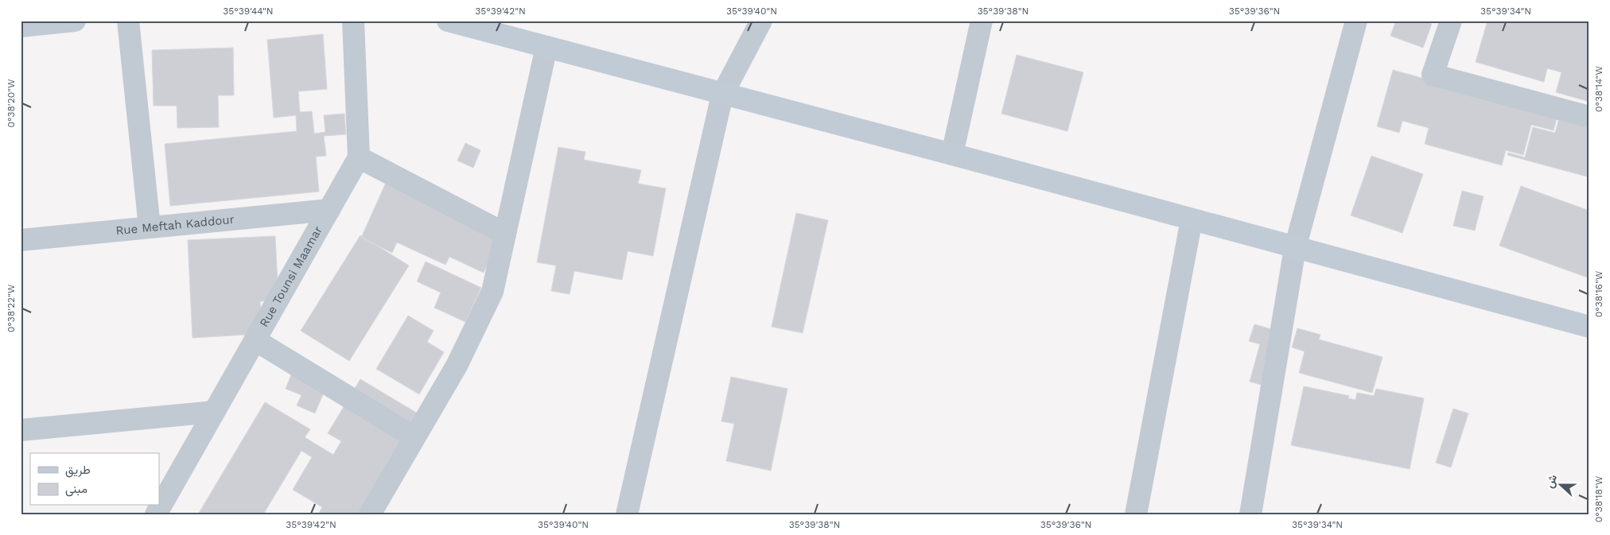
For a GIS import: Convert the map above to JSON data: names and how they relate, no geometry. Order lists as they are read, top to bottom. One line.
{"streets":{"street":["Rue Meftah Kaddour","Rue Tounsi Maamar"]},"crossings":[["Rue Meftah Kaddour","Rue Tounsi Maamar"]],"legend":["طريق","مبنى"],"north":"left","coordinates":["35°39'44\"N","35°39'42\"N","35°39'40\"N","35°39'38\"N","35°39'36\"N","35°39'34\"N","0°38'14\"W","0°38'20\"W","0°38'16\"W","0°38'22\"W","0°38'18\"W"]}
